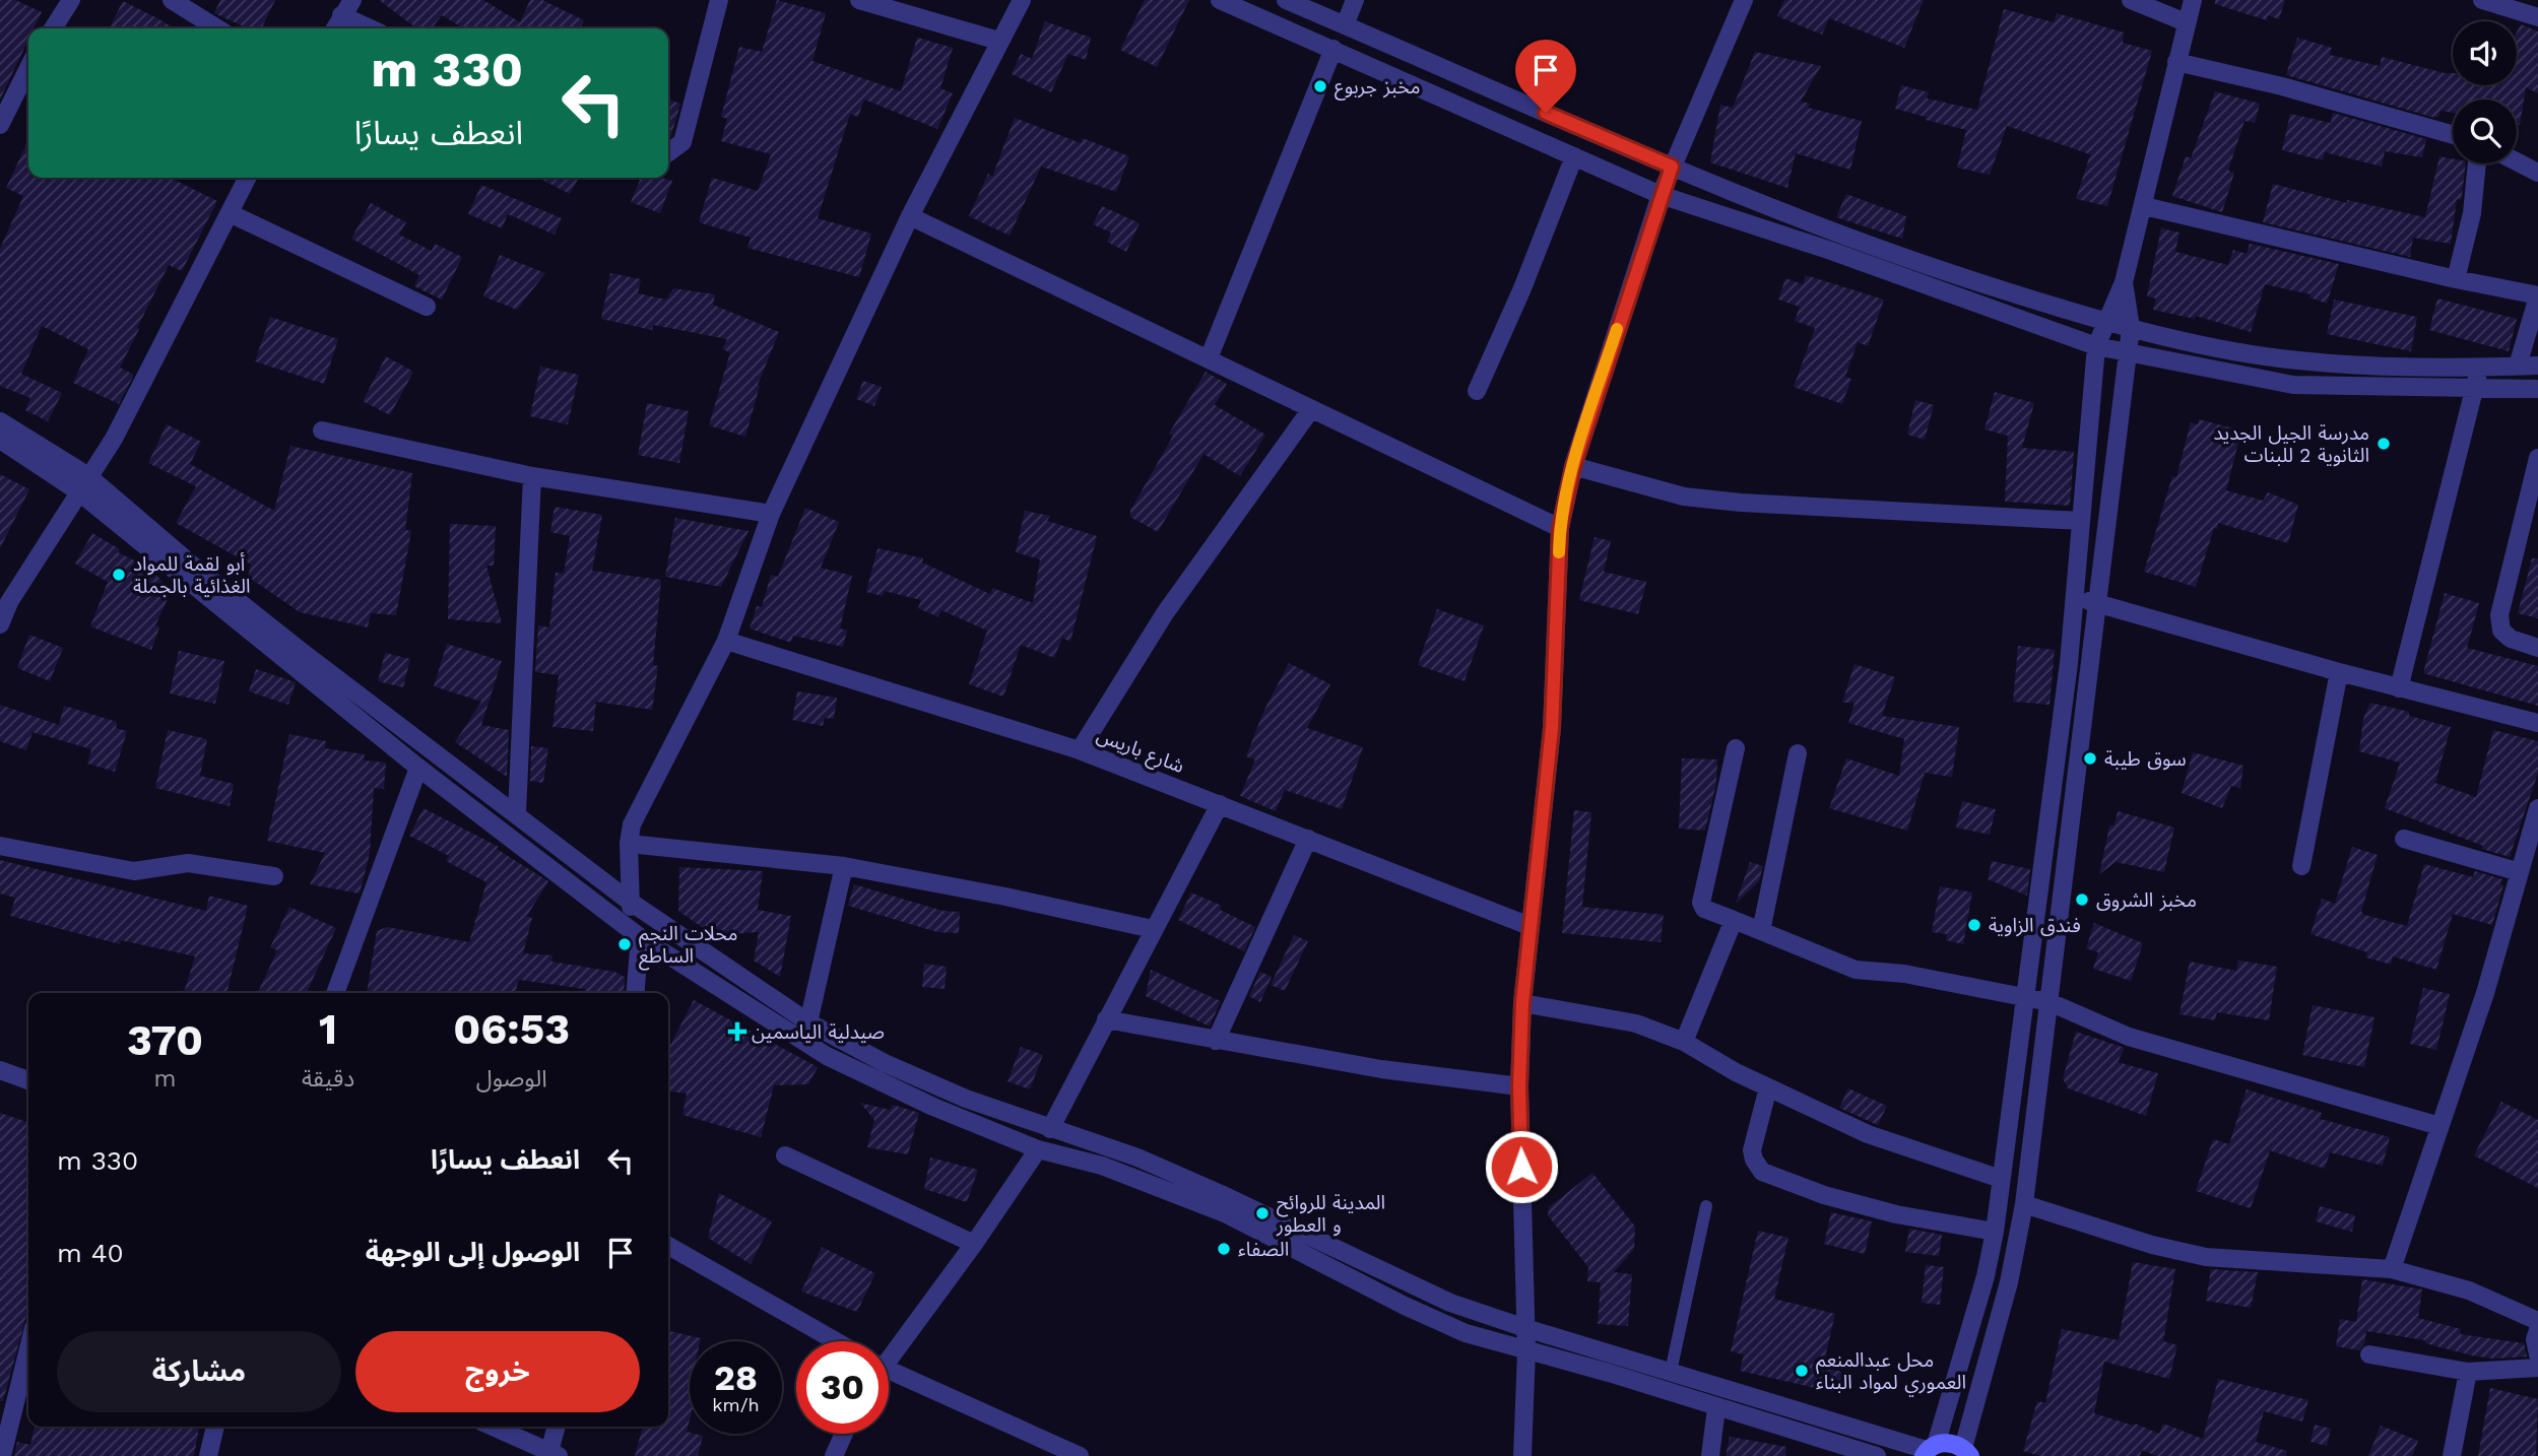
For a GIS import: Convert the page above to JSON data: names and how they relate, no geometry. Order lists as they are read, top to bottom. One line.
{"streets":{"street":["شارع باريس"]},"places":{"other":["مخبز جربوع","مدرسة الجيل الجديد الثانوية 2 للبنات","أبو لقمة للمواد الغذائية بالجملة","سوق طيبة","مخبز الشروق","فندق الزاوية","محلات النجم الساطع","المدينة للروائح و العطور","الصفاء","محل عبدالمنعم العموري لمواد البناء"],"health":["صيدلية الياسمين"]},"page":{"turn":["330 m","انعطف يسارًا"],"eta":["06:53","الوصول","1","دقيقة","370","m"],"list":[{"name":"انعطف يسارًا","value":"330 m"},{"name":"الوصول إلى الوجهة","value":"40 m"}],"buttons":["خروج","مشاركة"],"speed":"28 km/h","limit":"30"}}
